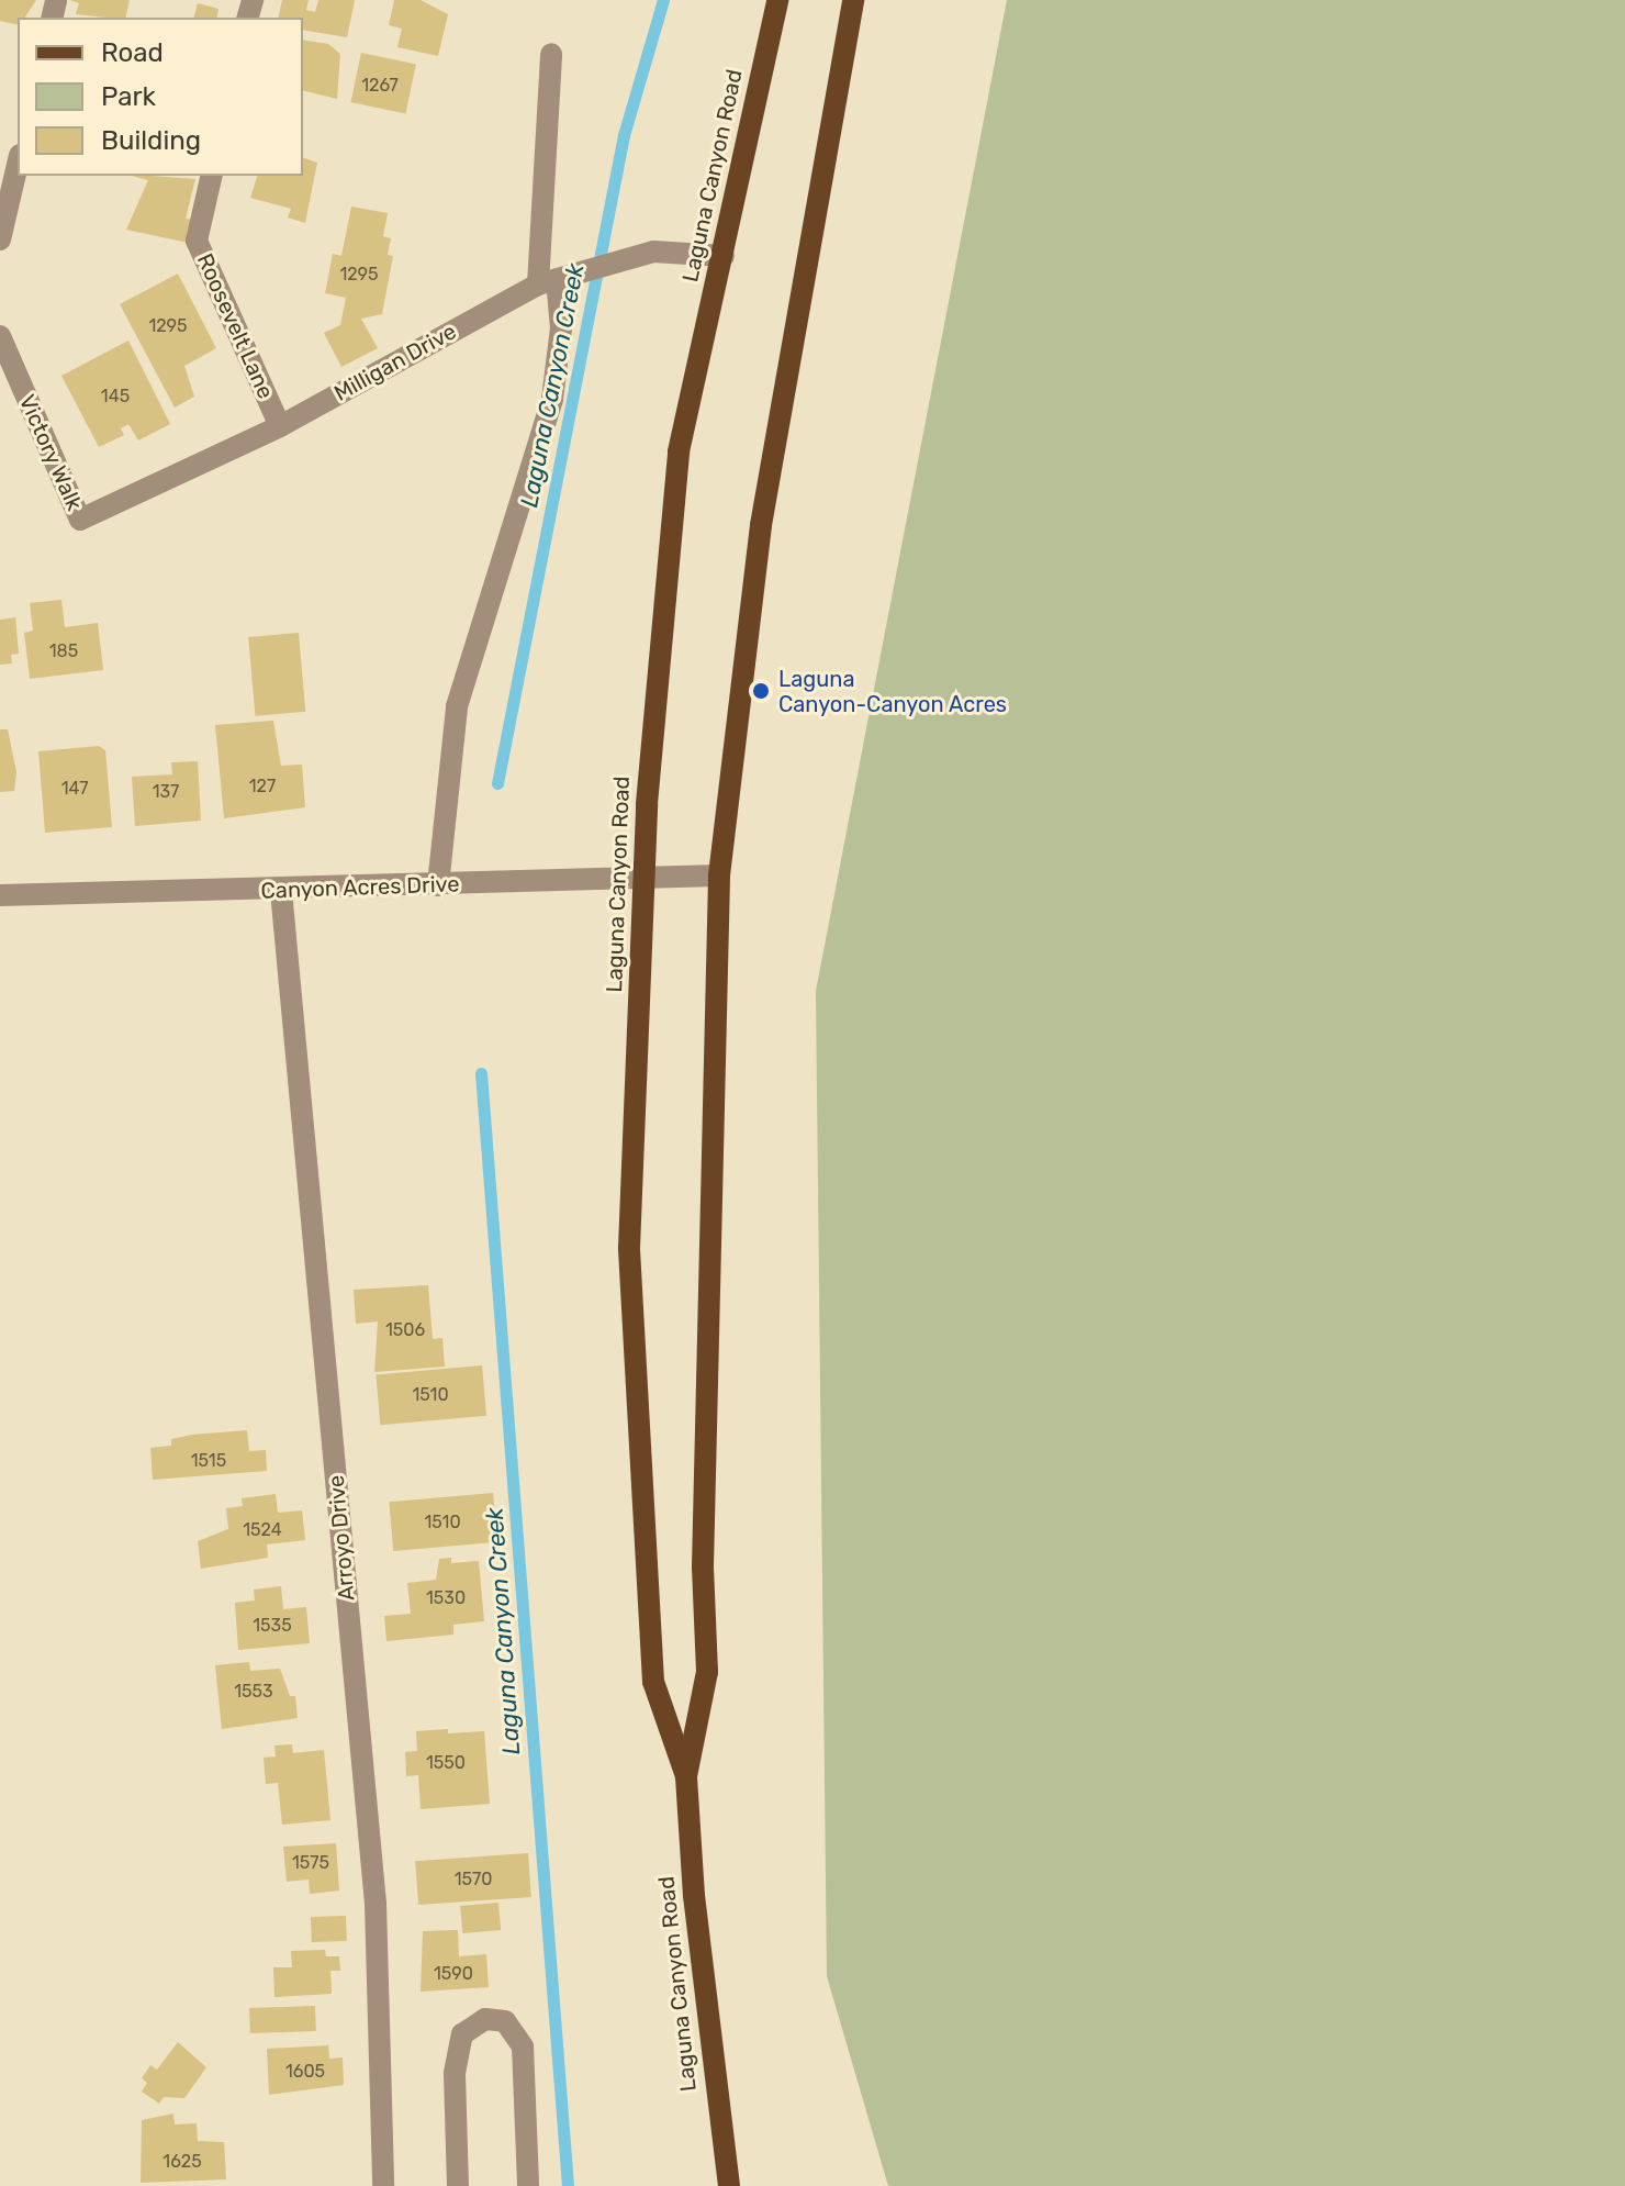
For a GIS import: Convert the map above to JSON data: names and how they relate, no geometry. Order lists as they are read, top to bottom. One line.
{"streets":{"main road":["Laguna Canyon Road"],"street":["Roosevelt Lane","Milligan Drive","Victory Walk","Canyon Acres Drive","Arroyo Drive"]},"crossings":[["Laguna Canyon Road","Milligan Drive"],["Laguna Canyon Road","Canyon Acres Drive"],["Roosevelt Lane","Milligan Drive"],["Milligan Drive","Victory Walk"],["Canyon Acres Drive","Arroyo Drive"]],"water":["Laguna Canyon Creek"],"places":["Laguna Canyon-Canyon Acres"],"house_numbers":["1267","1295","1295","145","185","127","147","137","1506","1510","1515","1510","1524","1530","1535","1553","1550","1575","1570","1590","1605","1625"],"legend":["Road","Park","Building"]}
